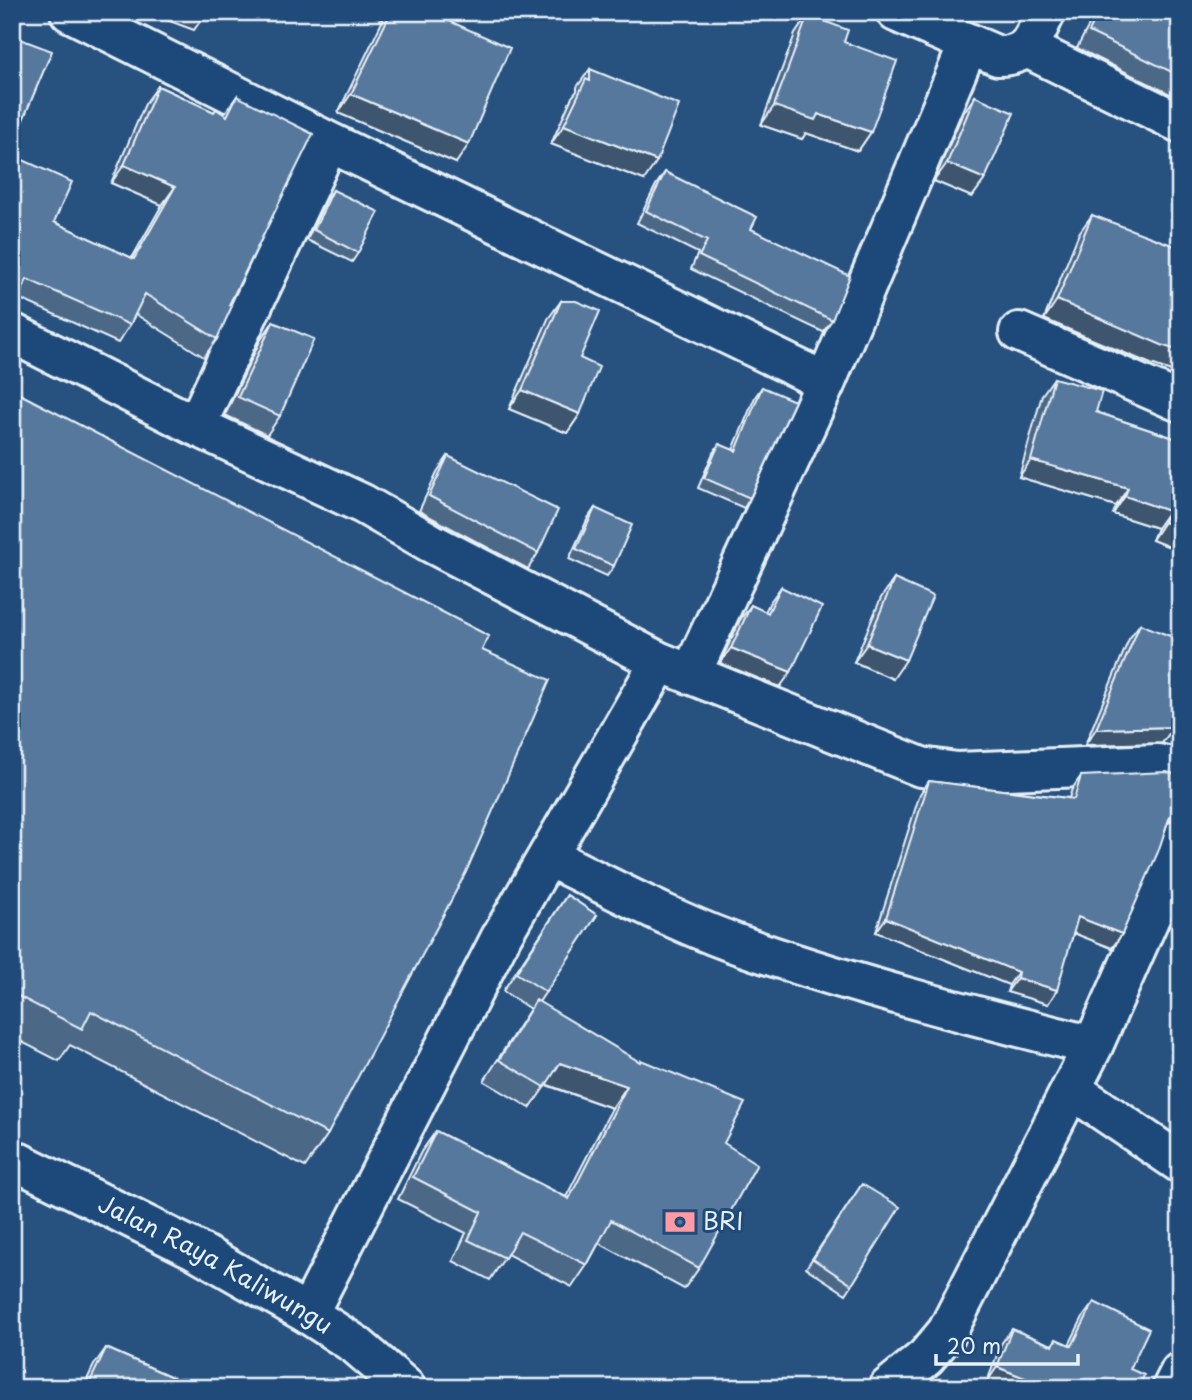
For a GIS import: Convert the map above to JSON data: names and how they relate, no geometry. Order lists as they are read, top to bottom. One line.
{"streets":{"street":["Jalan Raya Kaliwungu"]},"places":{"bank":["BRI"]},"scale_bar":"20 m"}
